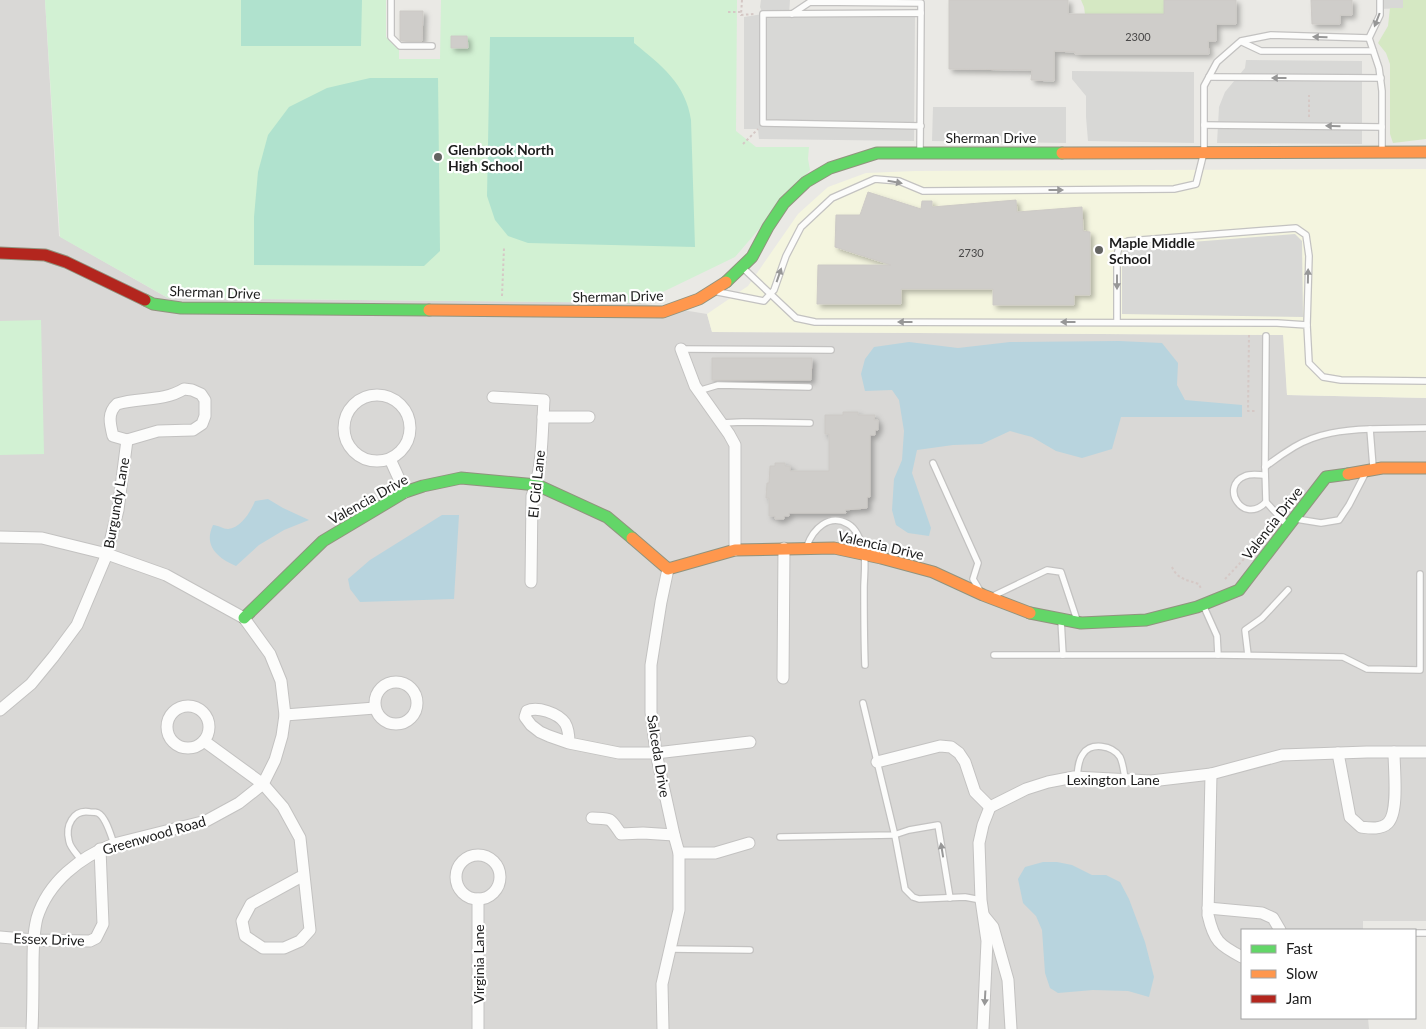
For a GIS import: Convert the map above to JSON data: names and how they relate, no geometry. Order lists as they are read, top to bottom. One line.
{"streets":{"street":["Sherman Drive","El Cid Lane","Valencia Drive","Burgundy Lane","Salceda Drive","Lexington Lane","Greenwood Road","Essex Drive","Virginia Lane"]},"crossings":[["El Cid Lane","Valencia Drive"],["Valencia Drive","Salceda Drive"],["Valencia Drive","Greenwood Road"],["Burgundy Lane","Greenwood Road"],["Greenwood Road","Essex Drive"]],"places":["Glenbrook North High School","Maple Middle School"],"house_numbers":["2300","2730"],"legend":["Fast","Slow","Jam"]}
